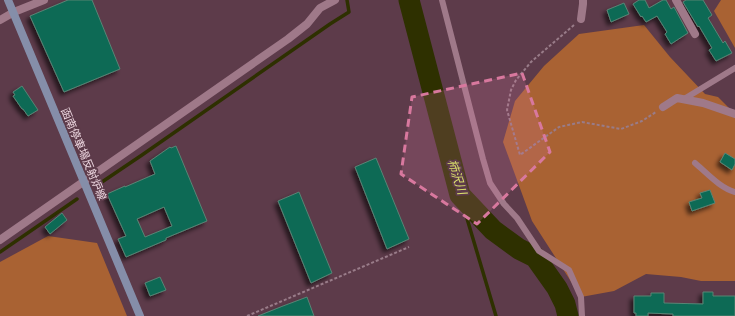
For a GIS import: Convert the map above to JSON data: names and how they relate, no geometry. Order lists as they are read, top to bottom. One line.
{"streets":{"main road":["函南停車場反射炉線"]},"water":["柿沢川"]}
